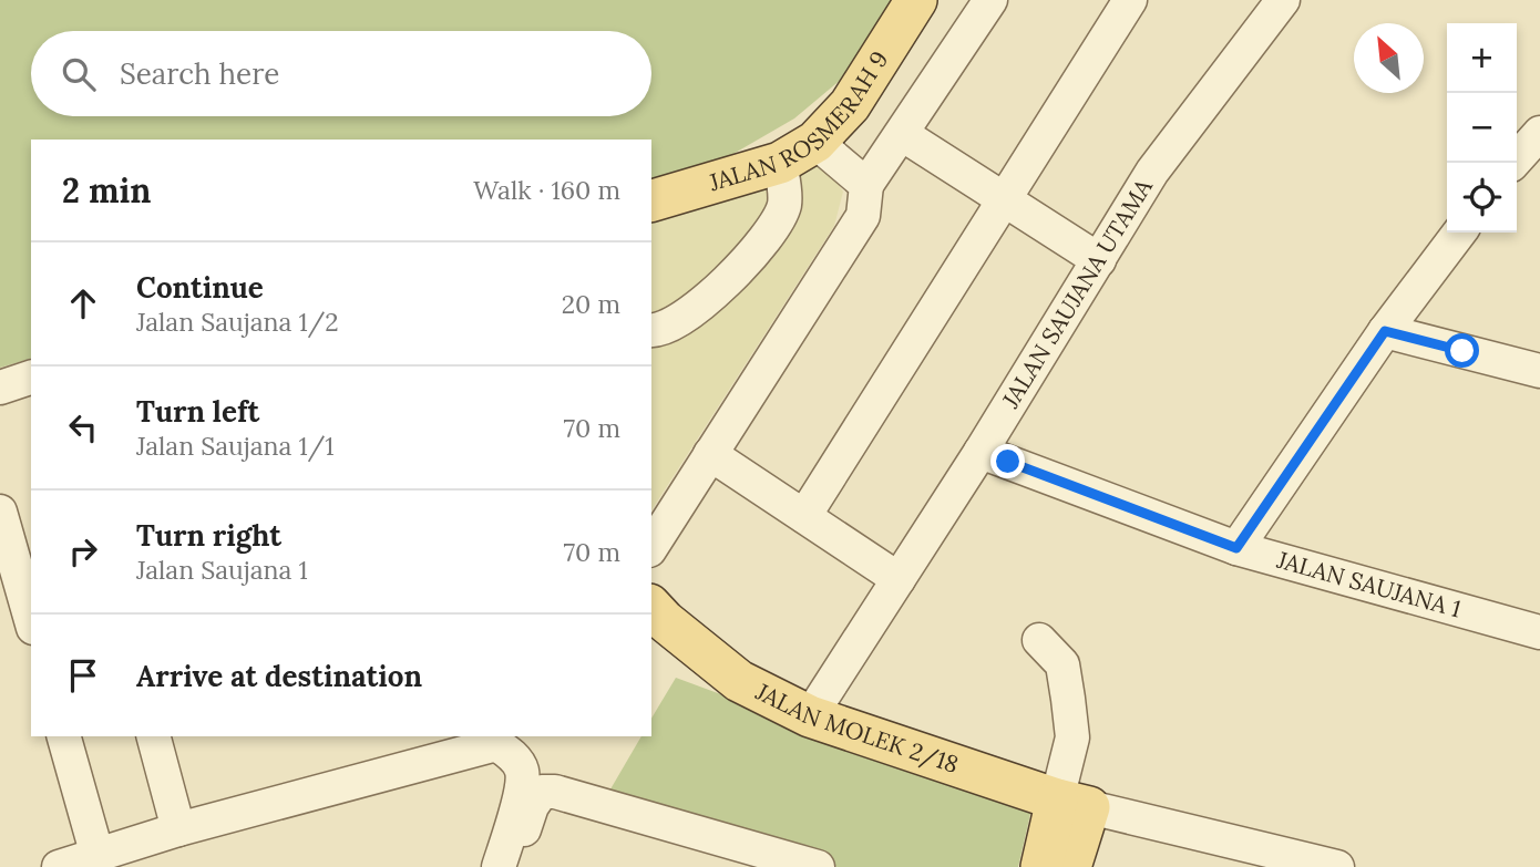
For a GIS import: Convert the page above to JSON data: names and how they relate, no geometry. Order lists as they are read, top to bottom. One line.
{"streets":{"main road":["JALAN ROSMERAH 9","JALAN MOLEK 2/18"],"street":["JALAN SAUJANA UTAMA","JALAN SAUJANA 1"]},"crossings":[["JALAN SAUJANA UTAMA","JALAN SAUJANA 1"],["JALAN SAUJANA UTAMA","JALAN MOLEK 2/18"]],"north":"top left","page":{"map_buttons":["+","−"],"search":"Search here","heading":["2 min","Walk · 160 m"],"list":[["Continue","Jalan Saujana 1/2","20 m"],["Turn left","Jalan Saujana 1/1","70 m"],["Turn right","Jalan Saujana 1","70 m"],"Arrive at destination"]}}
